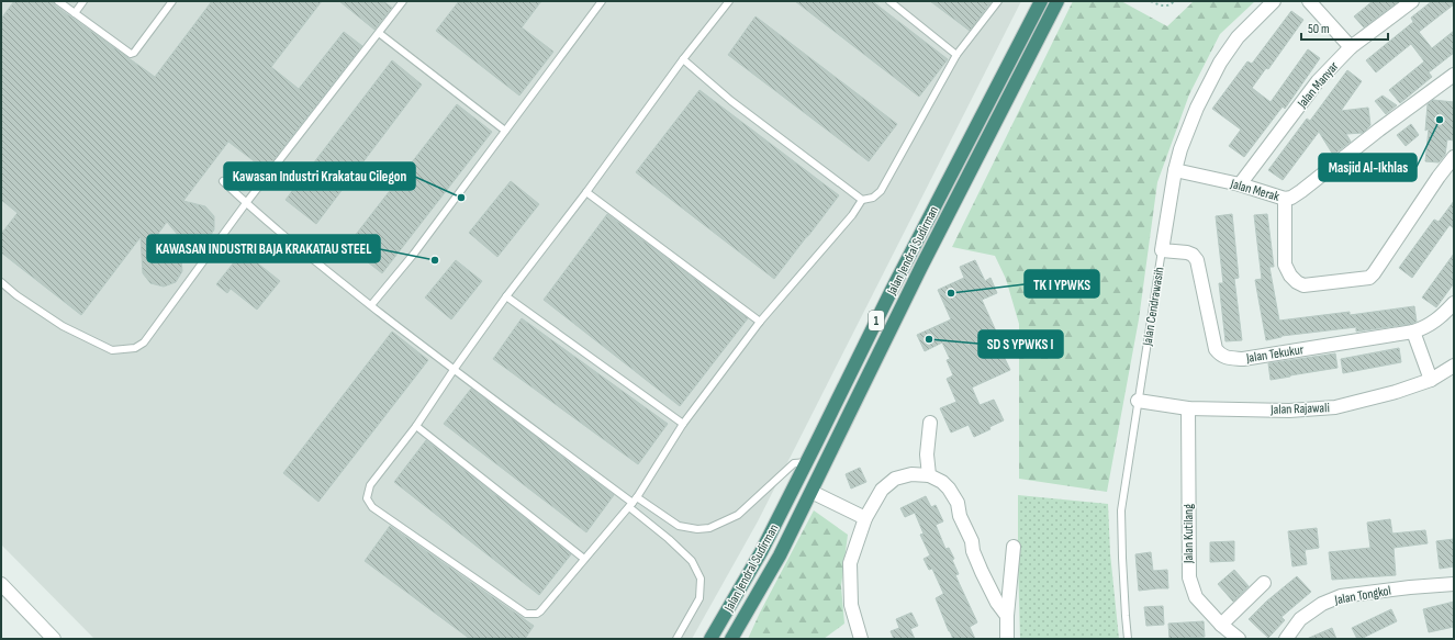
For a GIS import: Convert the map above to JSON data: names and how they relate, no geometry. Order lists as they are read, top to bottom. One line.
{"streets":{"highway":["Jalan Jendral Sudirman","1"],"street":["Jalan Manyar","Jalan Merak","Jalan Cendrawasih","Jalan Tekukur","Jalan Rajawali","Jalan Kutilang","Jalan Tongkol"]},"crossings":[["Jalan Manyar","Jalan Merak"],["Jalan Merak","Jalan Cendrawasih"],["Jalan Cendrawasih","Jalan Tekukur"],["Jalan Cendrawasih","Jalan Rajawali"],["Jalan Rajawali","Jalan Kutilang"]],"places":["Masjid Al-Ikhlas","Kawasan Industri Krakatau Cilegon","KAWASAN INDUSTRI BAJA KRAKATAU STEEL","TK I YPWKS","SD S YPWKS I"],"scale_bar":"50 m"}
